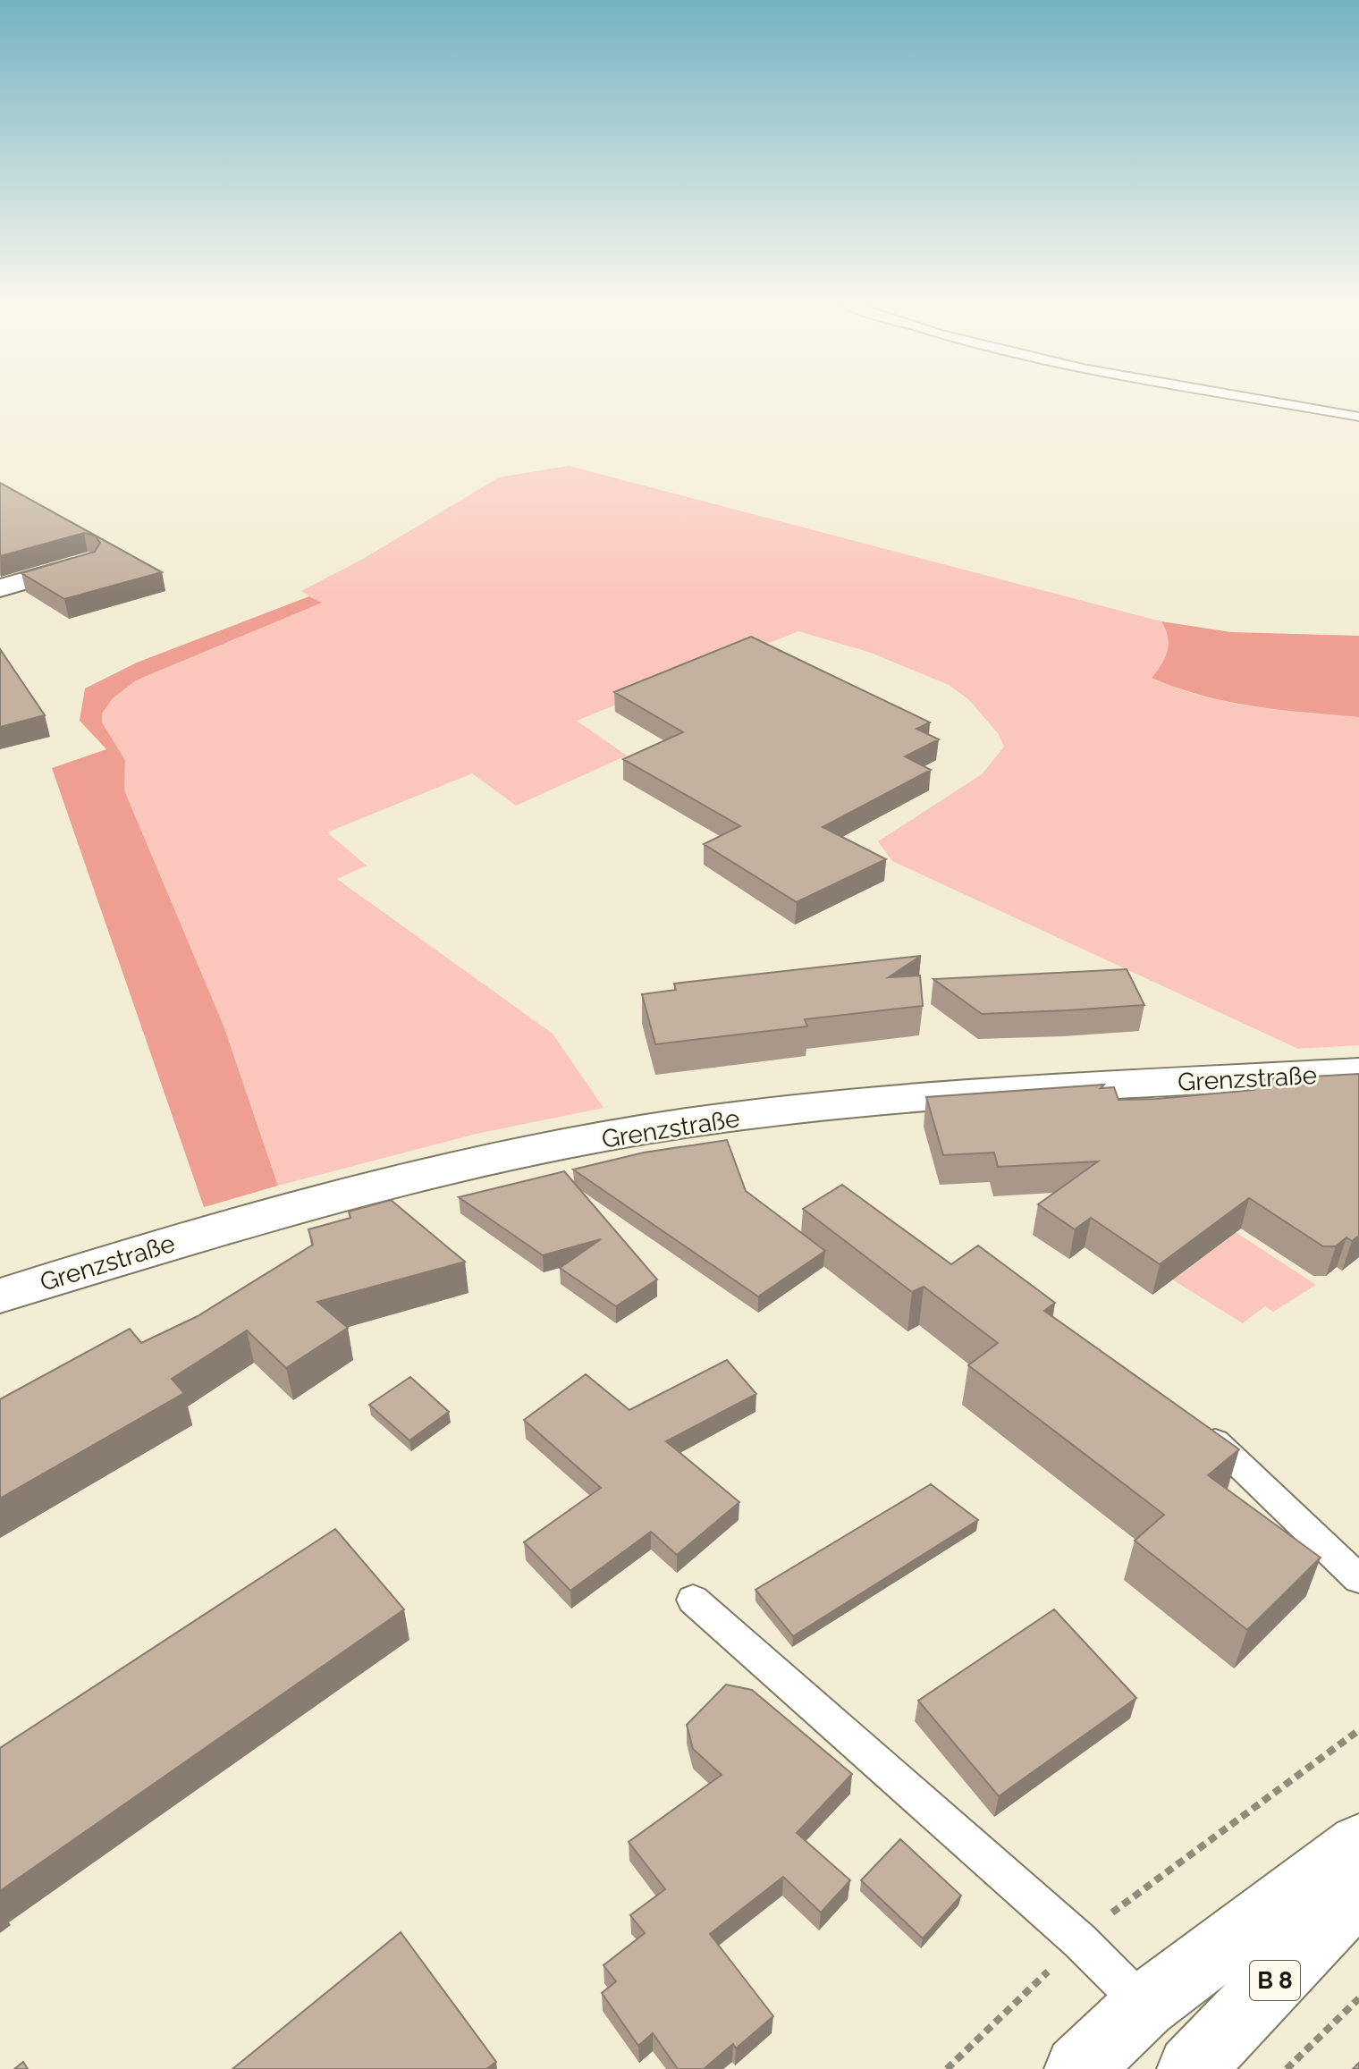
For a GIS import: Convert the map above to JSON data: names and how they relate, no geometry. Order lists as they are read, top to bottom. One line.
{"streets":{"street":["Grenzstraße","B 8"]}}
